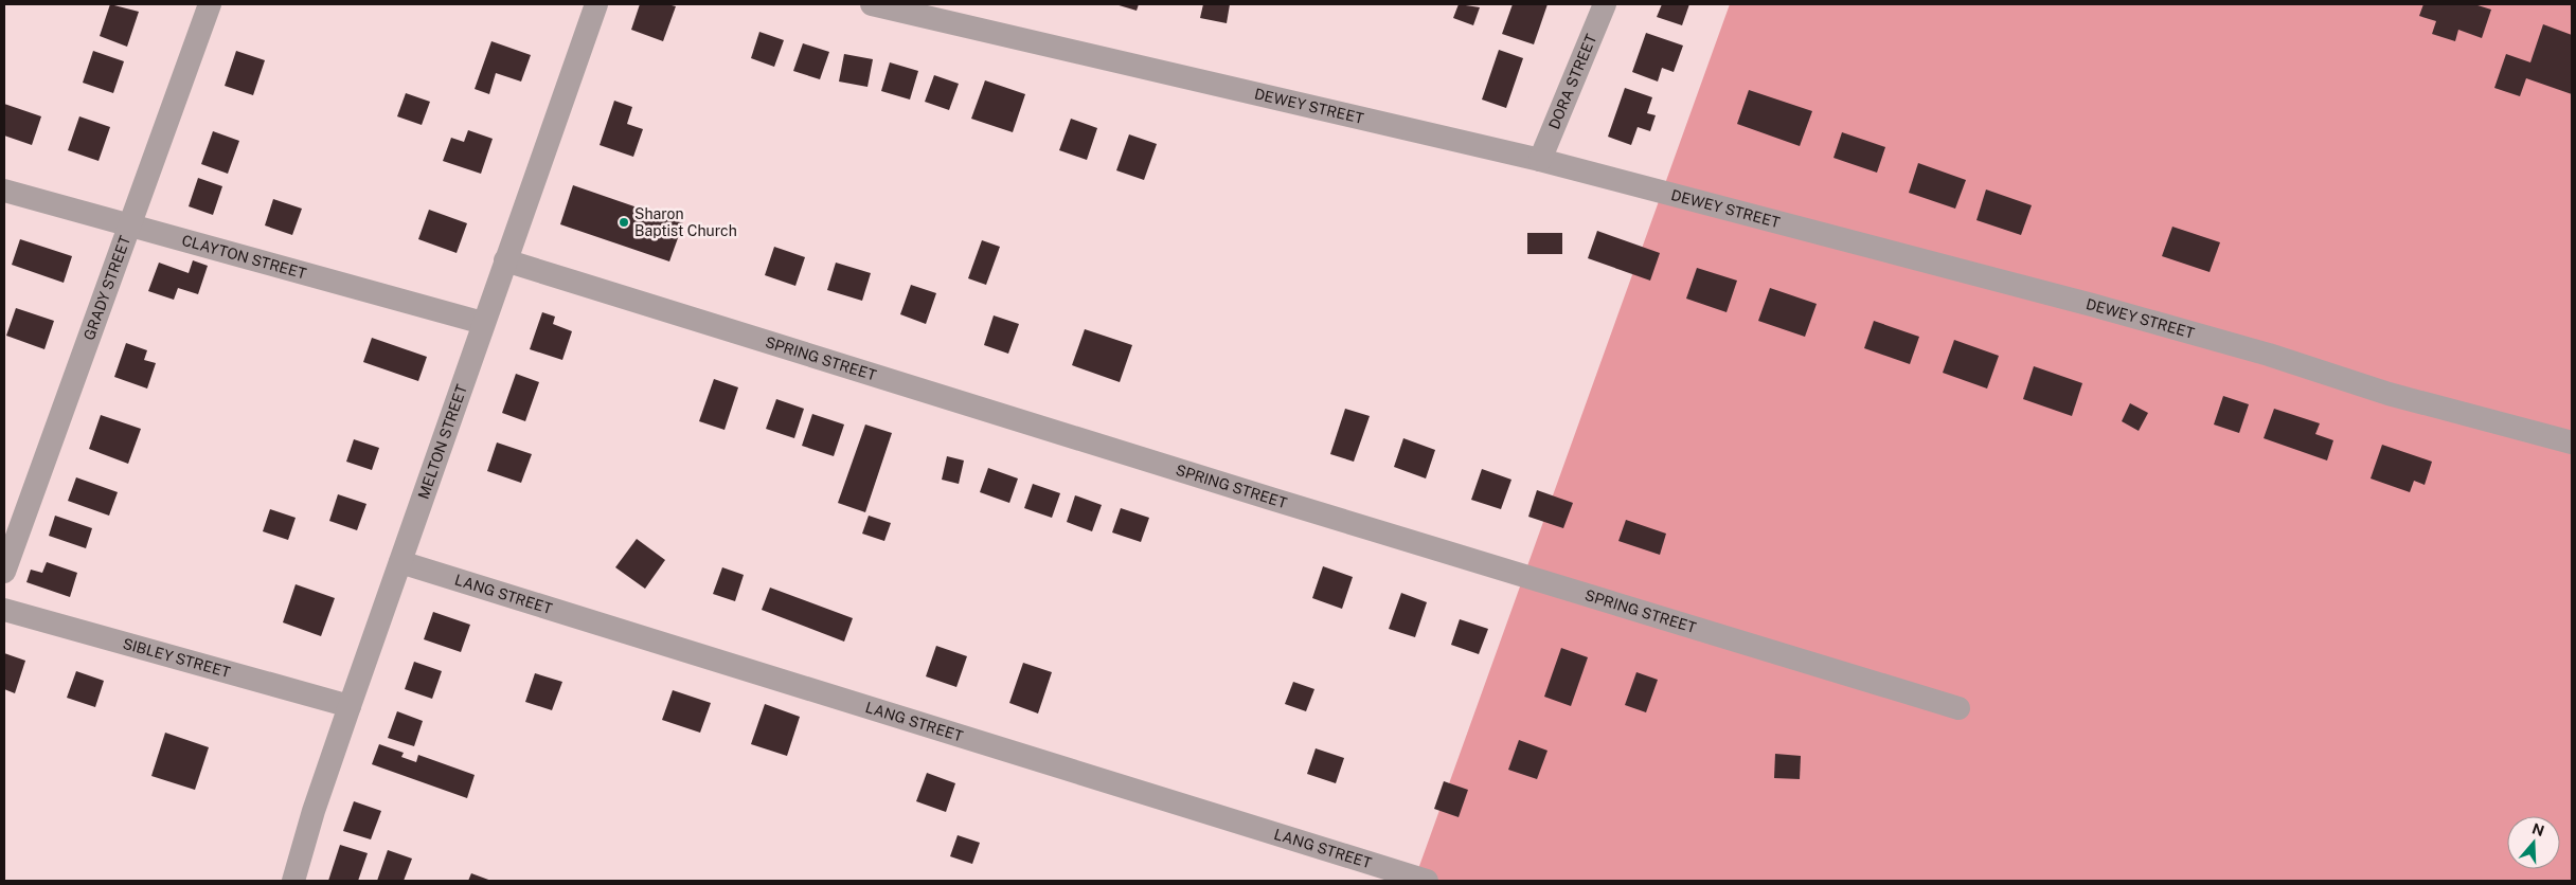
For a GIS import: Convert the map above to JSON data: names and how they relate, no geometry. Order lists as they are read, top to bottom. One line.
{"streets":{"street":["DORA STREET","DEWEY STREET","CLAYTON STREET","GRADY STREET","SPRING STREET","MELTON STREET","LANG STREET","SIBLEY STREET"]},"crossings":[["DORA STREET","DEWEY STREET"],["CLAYTON STREET","GRADY STREET"],["CLAYTON STREET","MELTON STREET"],["SPRING STREET","MELTON STREET"],["MELTON STREET","LANG STREET"],["MELTON STREET","SIBLEY STREET"]],"places":["Sharon Baptist Church"],"north":"top"}
